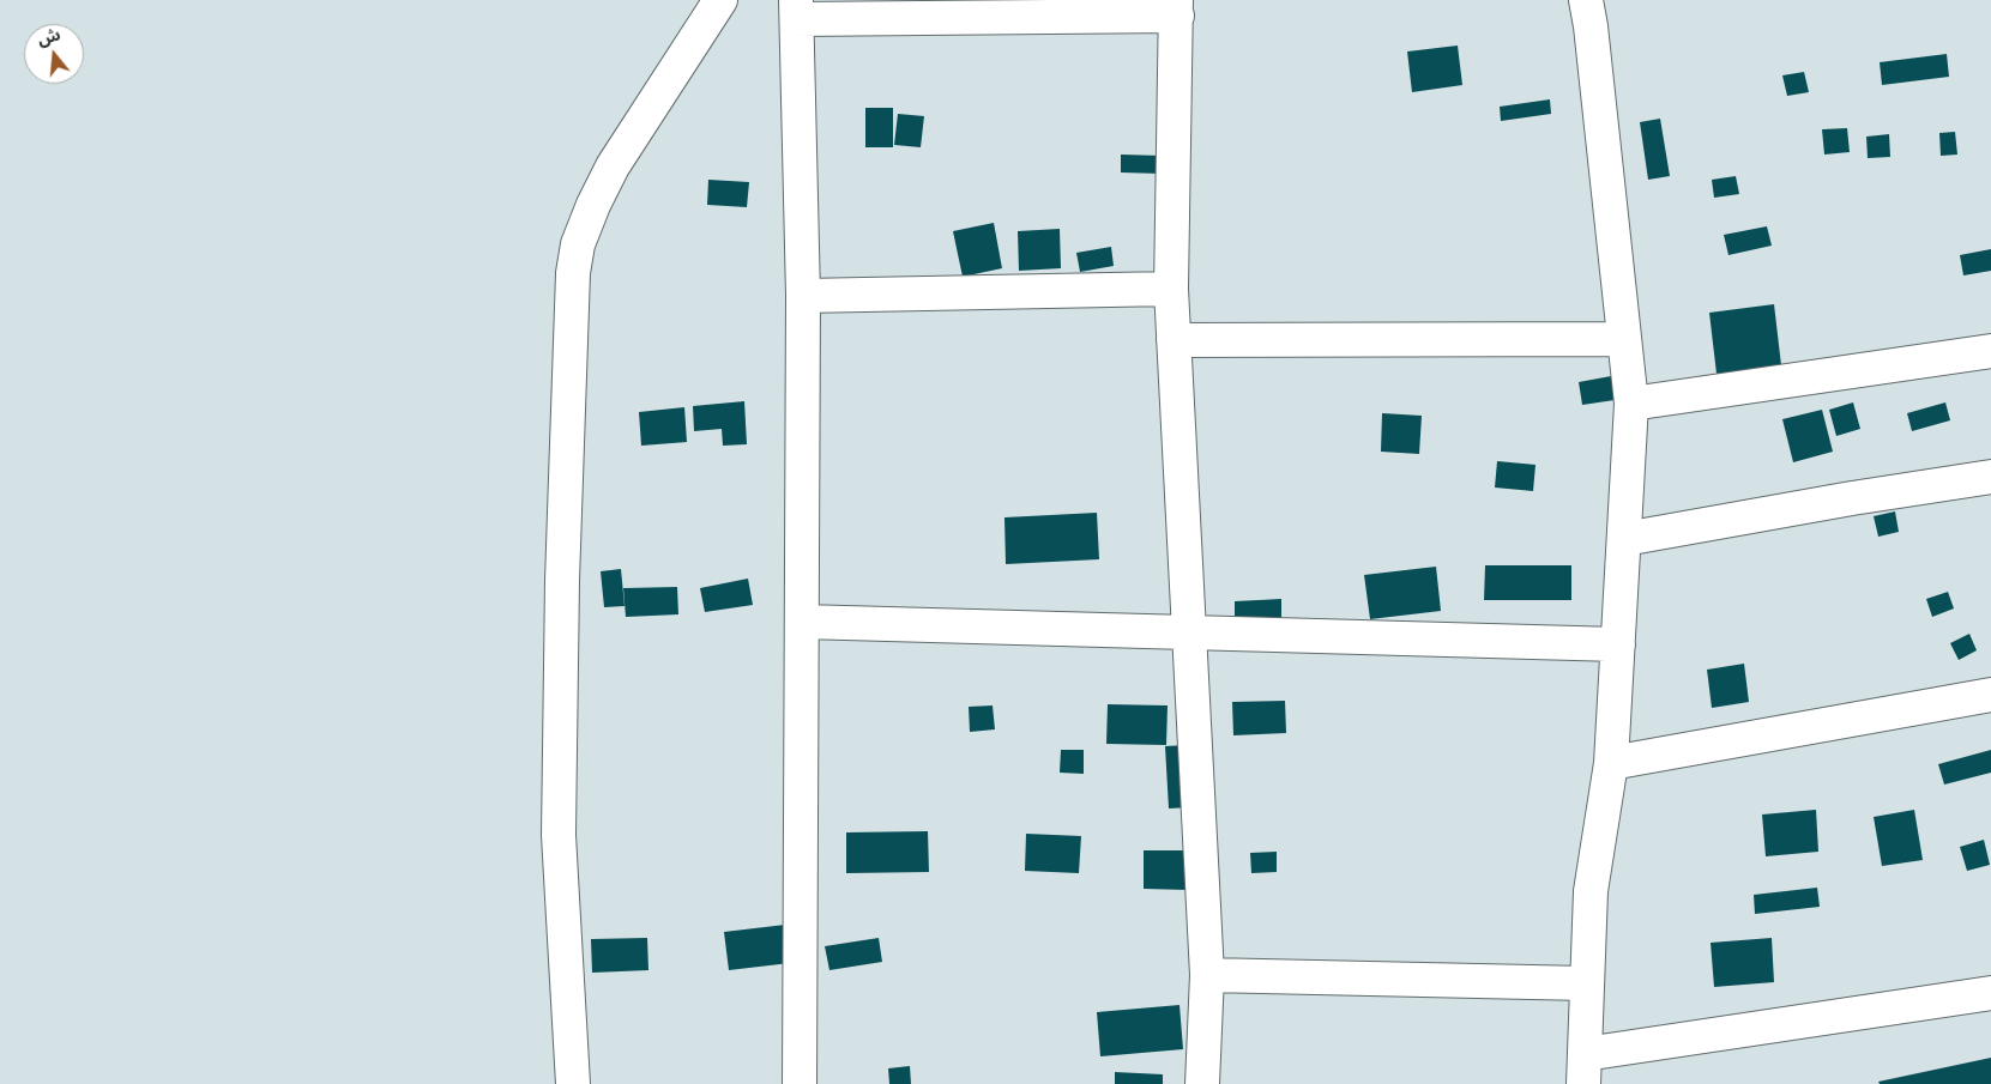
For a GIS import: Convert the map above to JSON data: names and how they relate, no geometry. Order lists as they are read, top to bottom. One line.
{"north":"top"}
